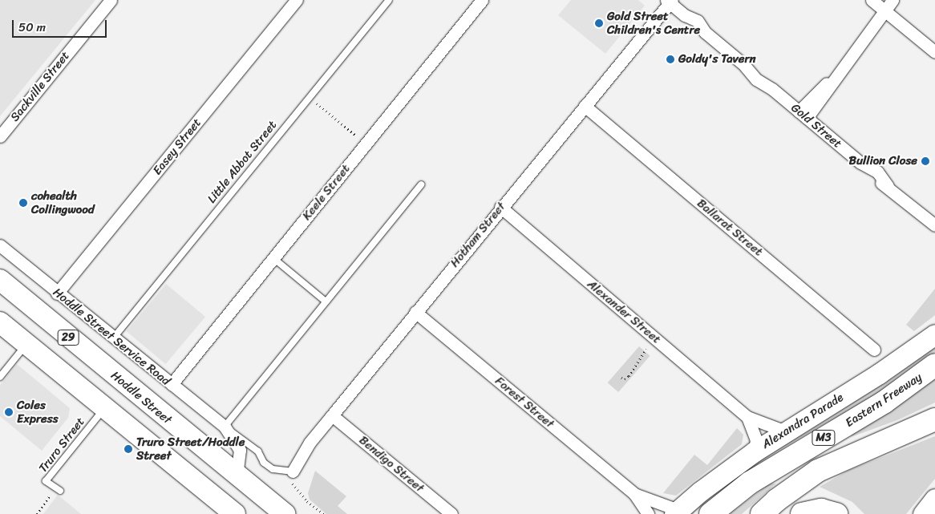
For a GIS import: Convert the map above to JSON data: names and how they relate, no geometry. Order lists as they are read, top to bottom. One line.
{"streets":{"highway":["29","Hoddle Street","Eastern Freeway","M3"],"main road":["Alexandra Parade"],"street":["Sackville Street","Gold Street","Easey Street","Keele Street","Ballarat Street","Hotham Street","Alexander Street","Hoddle Street Service Road","Forest Street","Bendigo Street"],"lane":["Little Abbot Street","Truro Street"]},"crossings":[["Gold Street","Hotham Street"],["Easey Street","Hoddle Street Service Road"],["Little Abbot Street","Hoddle Street Service Road"],["Keele Street","Hoddle Street Service Road"],["Ballarat Street","Hotham Street"],["Hotham Street","Alexander Street"],["Hotham Street","Hoddle Street Service Road"],["Hotham Street","Forest Street"],["Hotham Street","Bendigo Street"],["Alexander Street","Alexandra Parade"],["Hoddle Street Service Road","Hoddle Street"],["29","Truro Street"],["Forest Street","Alexandra Parade"]],"places":["Gold Street Children's Centre","Goldy's Tavern","Bullion Close","cohealth Collingwood","Coles Express","Truro Street/Hoddle Street"],"scale_bar":"50 m"}
